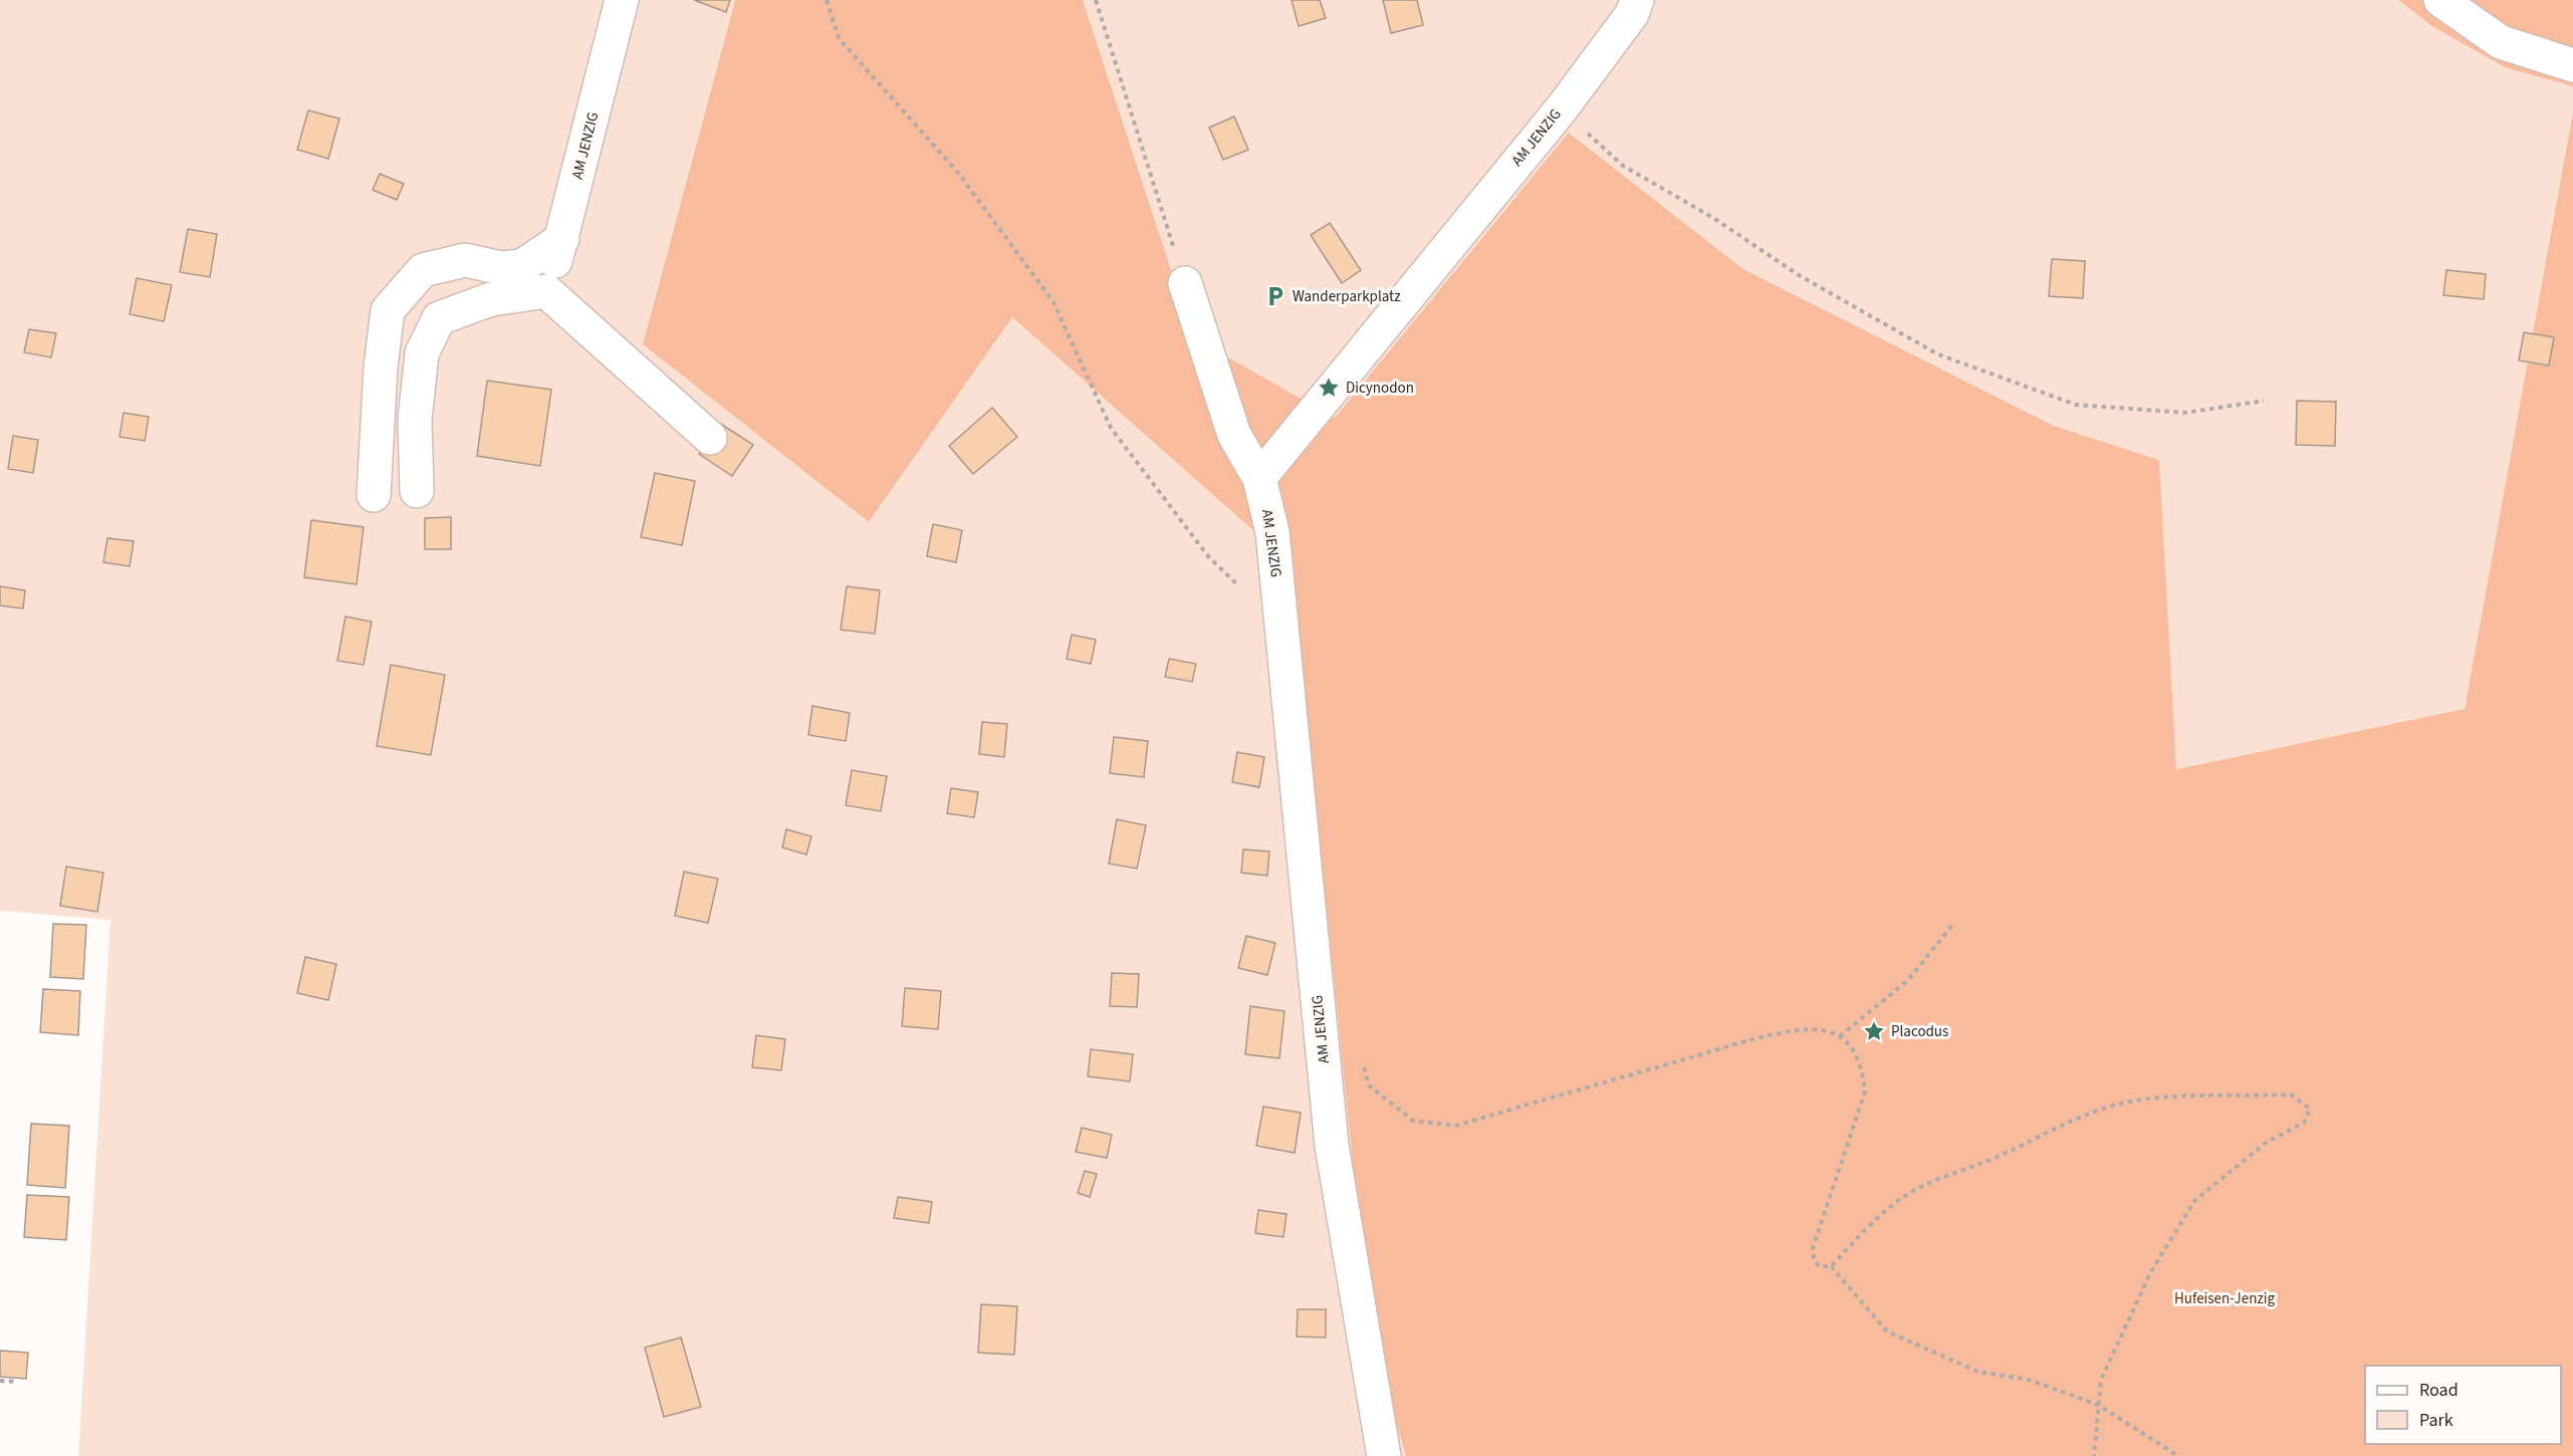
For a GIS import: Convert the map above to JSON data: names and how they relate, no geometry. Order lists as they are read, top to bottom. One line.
{"streets":{"street":["AM JENZIG"]},"parks":["Hufeisen-Jenzig"],"places":{"parking":["Wanderparkplatz"],"place":["Dicynodon","Placodus"]},"legend":["Road","Park"]}
